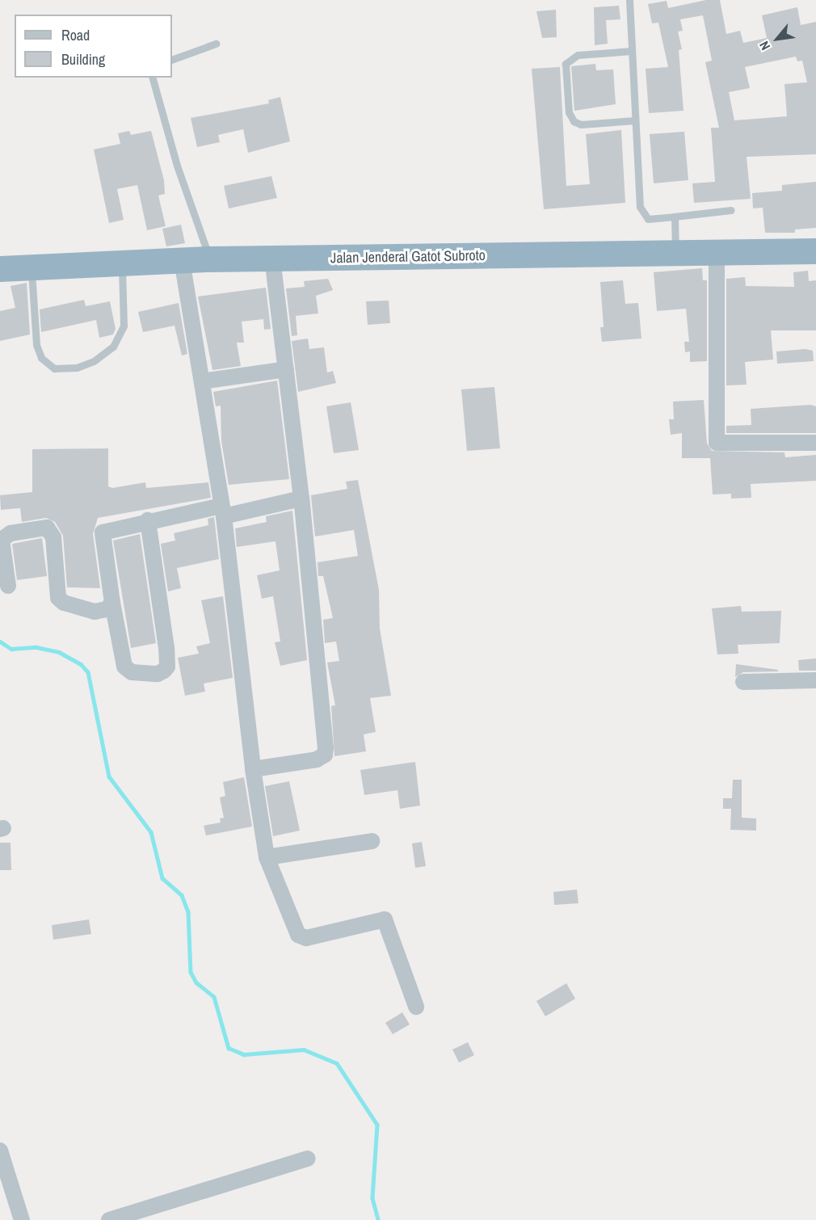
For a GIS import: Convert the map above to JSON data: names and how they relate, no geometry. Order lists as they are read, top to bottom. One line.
{"streets":{"highway":["Jalan Jenderal Gatot Subroto"]},"legend":["Road","Building"],"north":"bottom left"}
